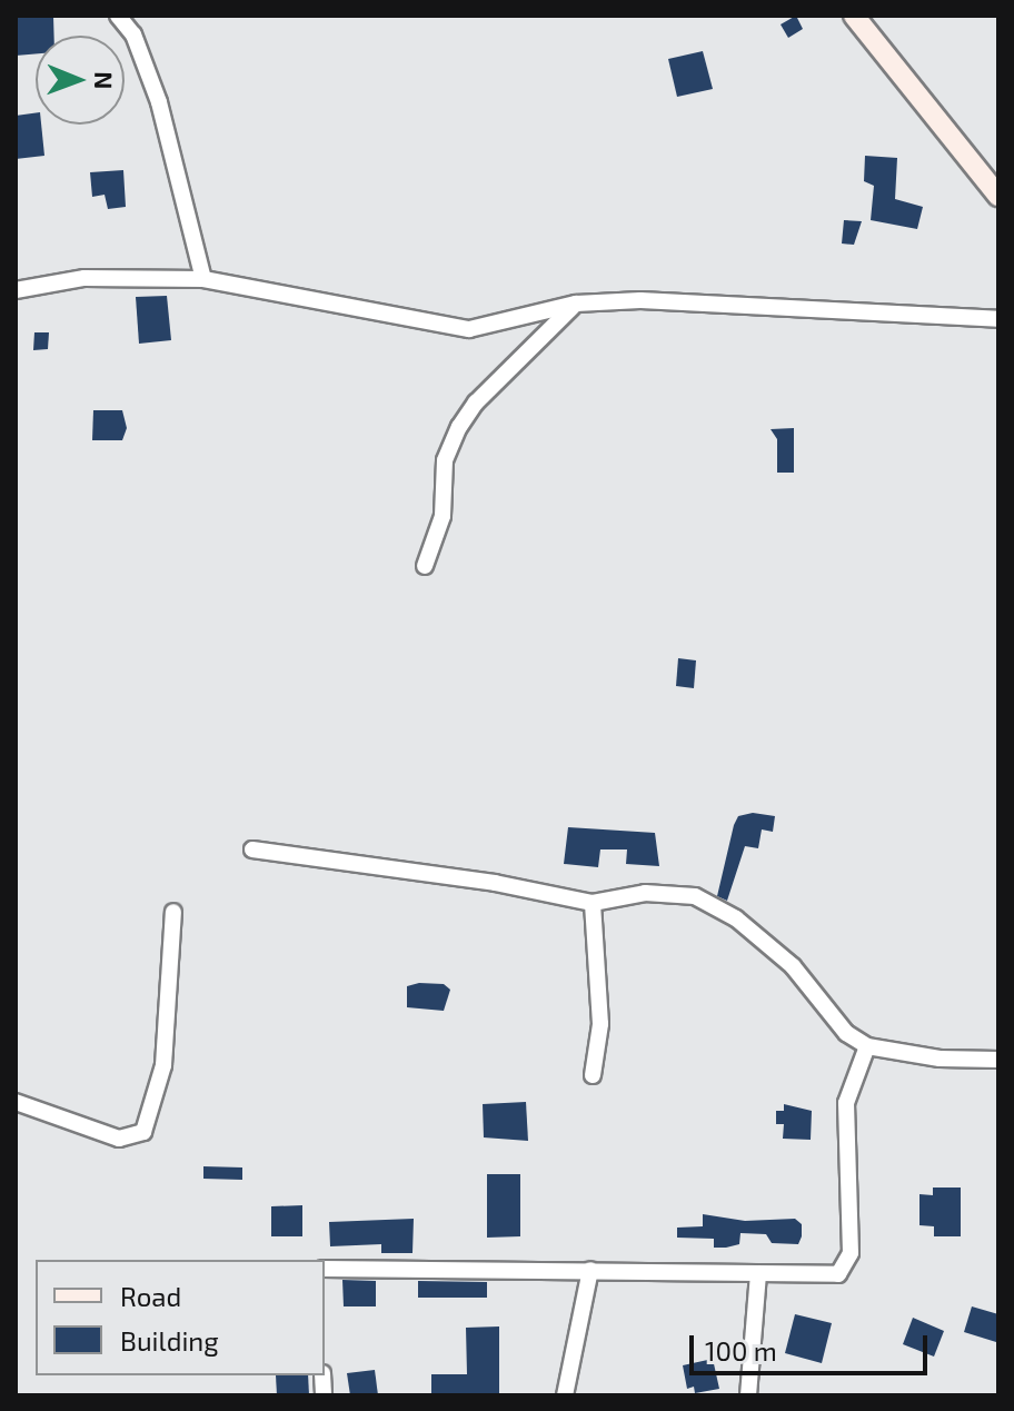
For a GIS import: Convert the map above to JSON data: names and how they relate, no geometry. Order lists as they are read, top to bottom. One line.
{"legend":["Road","Building"],"scale_bar":"100 m","north":"right"}
